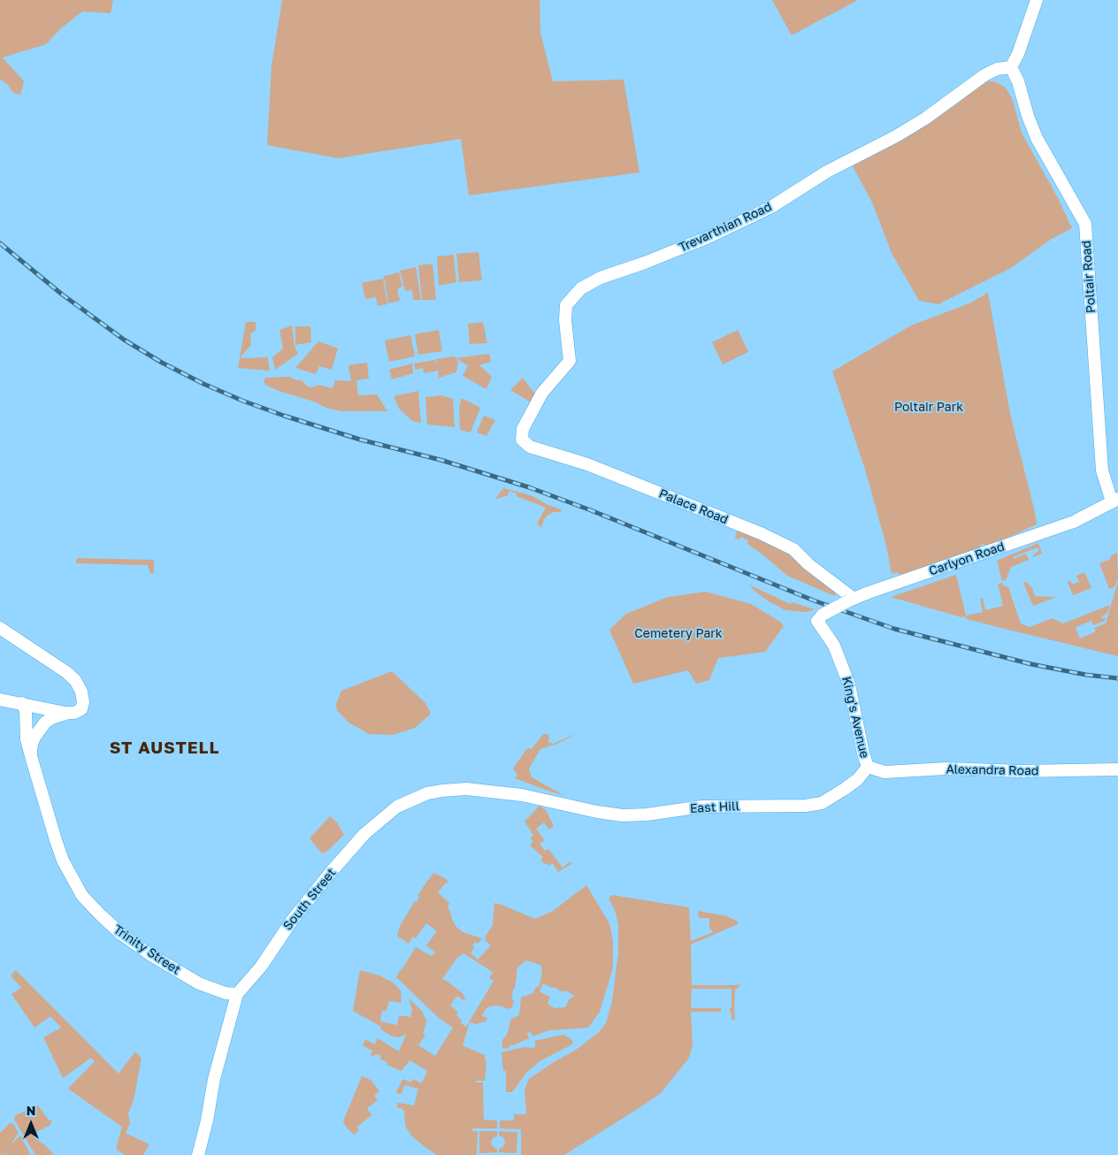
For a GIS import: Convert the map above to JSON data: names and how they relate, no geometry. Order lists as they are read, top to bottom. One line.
{"streets":{"street":["Trevarthian Road","Poltair Road","Palace Road","Carlyon Road","King's Avenue","Alexandra Road","East Hill","South Street","Trinity Street"]},"crossings":[["Trevarthian Road","Poltair Road"],["Trevarthian Road","Palace Road"],["Poltair Road","Carlyon Road"],["Palace Road","Carlyon Road"],["Carlyon Road","King's Avenue"],["King's Avenue","Alexandra Road"],["King's Avenue","East Hill"],["Alexandra Road","East Hill"],["East Hill","South Street"],["South Street","Trinity Street"]],"districts":["ST AUSTELL"],"parks":["Poltair Park","Cemetery Park"],"north":"top"}
